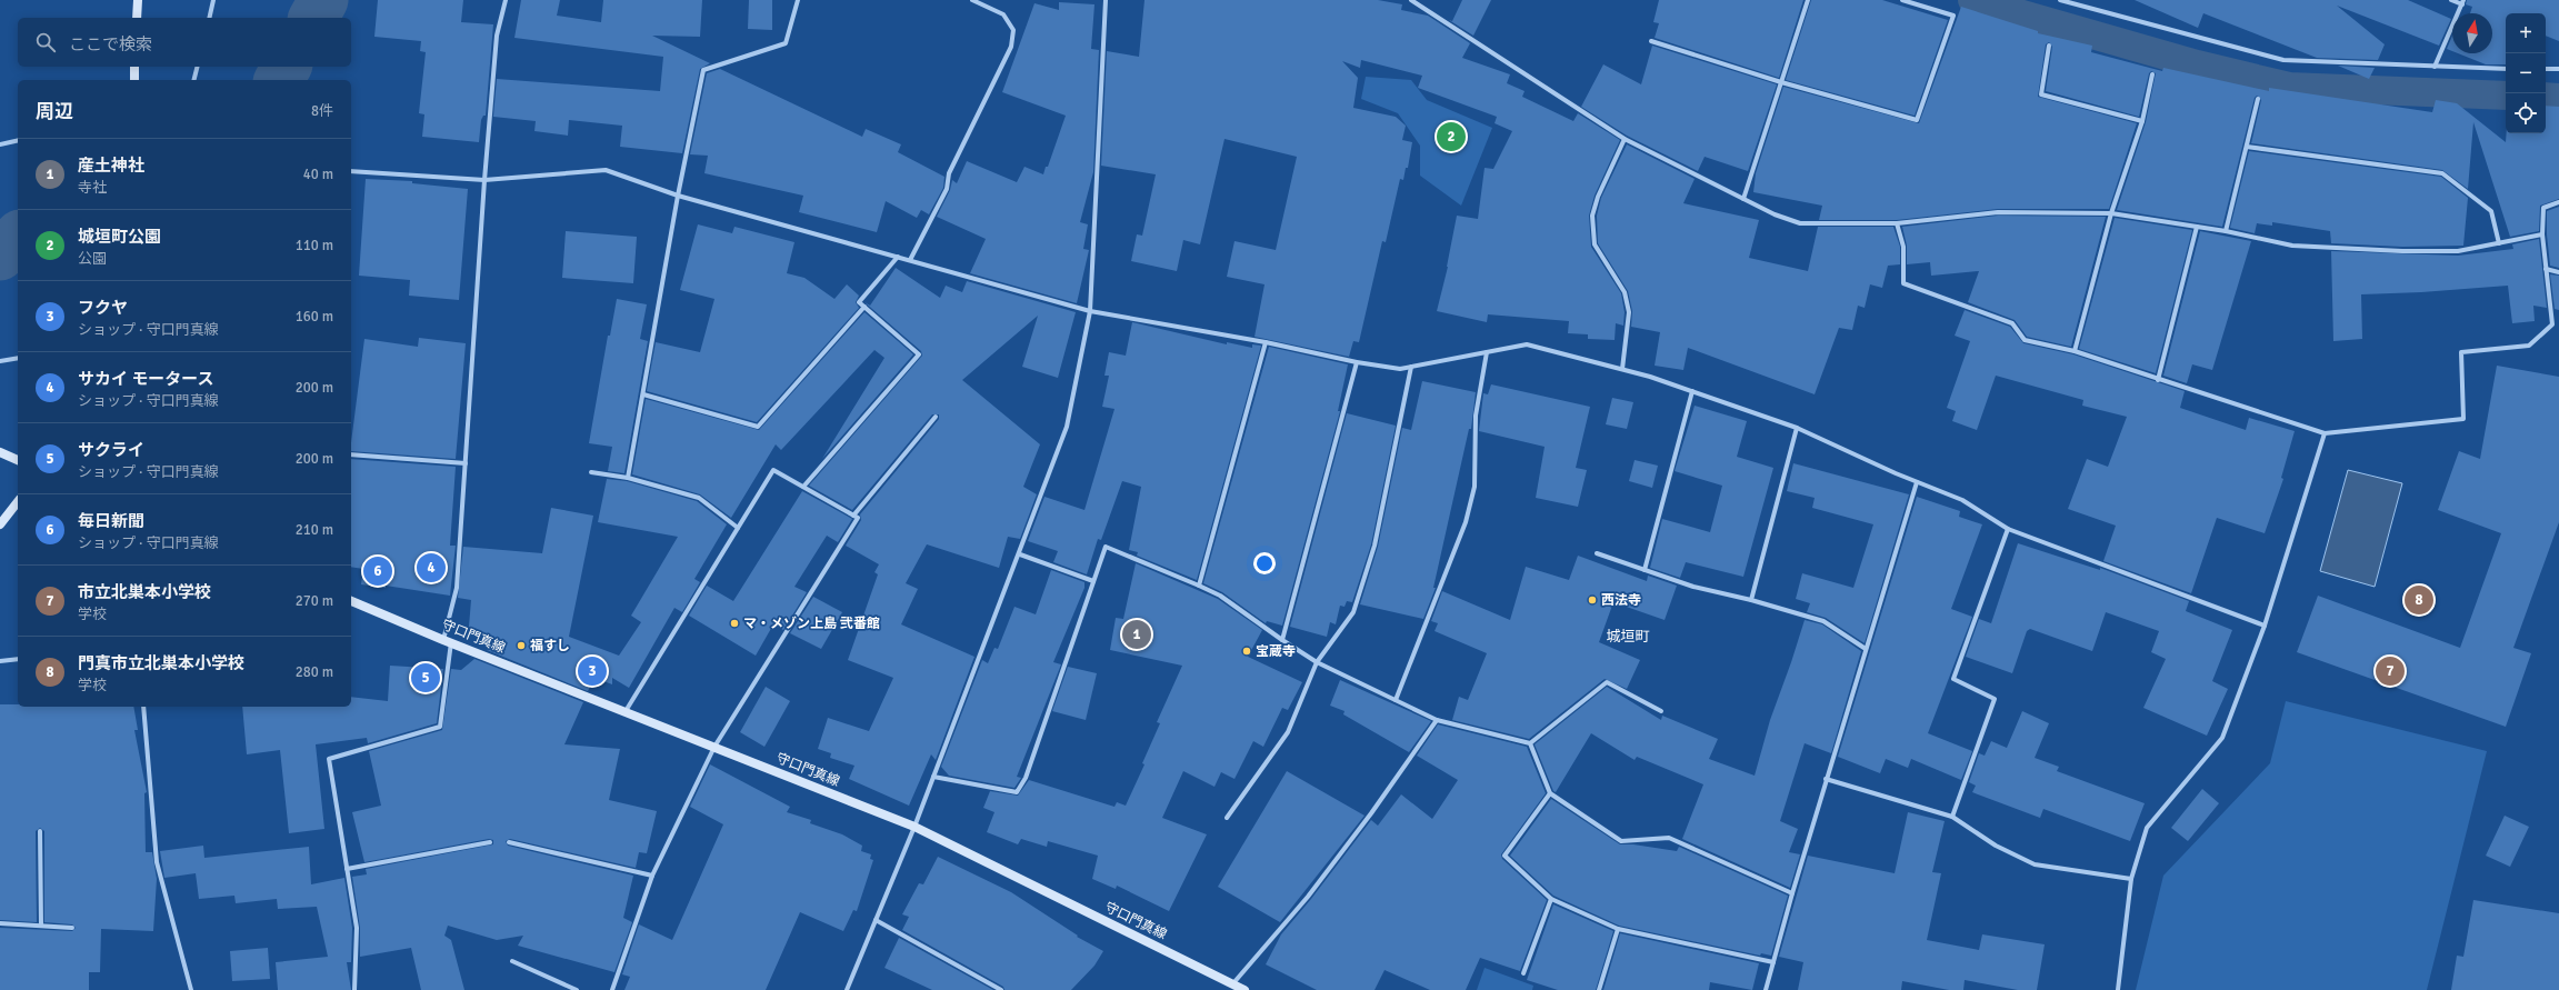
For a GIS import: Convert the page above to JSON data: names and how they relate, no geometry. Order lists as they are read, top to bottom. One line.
{"streets":{"main road":["守口門真線"]},"districts":["城垣町"],"places":["西法寺","マ・メゾン上島 弐番館","福すし","宝蔵寺"],"north":"top","page":{"map_buttons":["+","−"],"search":"ここで検索","heading":["周辺","8件"],"pins":["2","4","6","8","1","3","7","5"],"list":[{"mark":"1","name":"産土神社","note":"寺社","value":"40 m"},{"mark":"2","name":"城垣町公園","note":"公園","value":"110 m"},{"mark":"3","name":"フクヤ","note":"ショップ · 守口門真線","value":"160 m"},{"mark":"4","name":"サカイ モータース","note":"ショップ · 守口門真線","value":"200 m"},{"mark":"5","name":"サクライ","note":"ショップ · 守口門真線","value":"200 m"},{"mark":"6","name":"毎日新聞","note":"ショップ · 守口門真線","value":"210 m"},{"mark":"7","name":"市立北巣本小学校","note":"学校","value":"270 m"},{"mark":"8","name":"門真市立北巣本小学校","note":"学校","value":"280 m"}]}}
